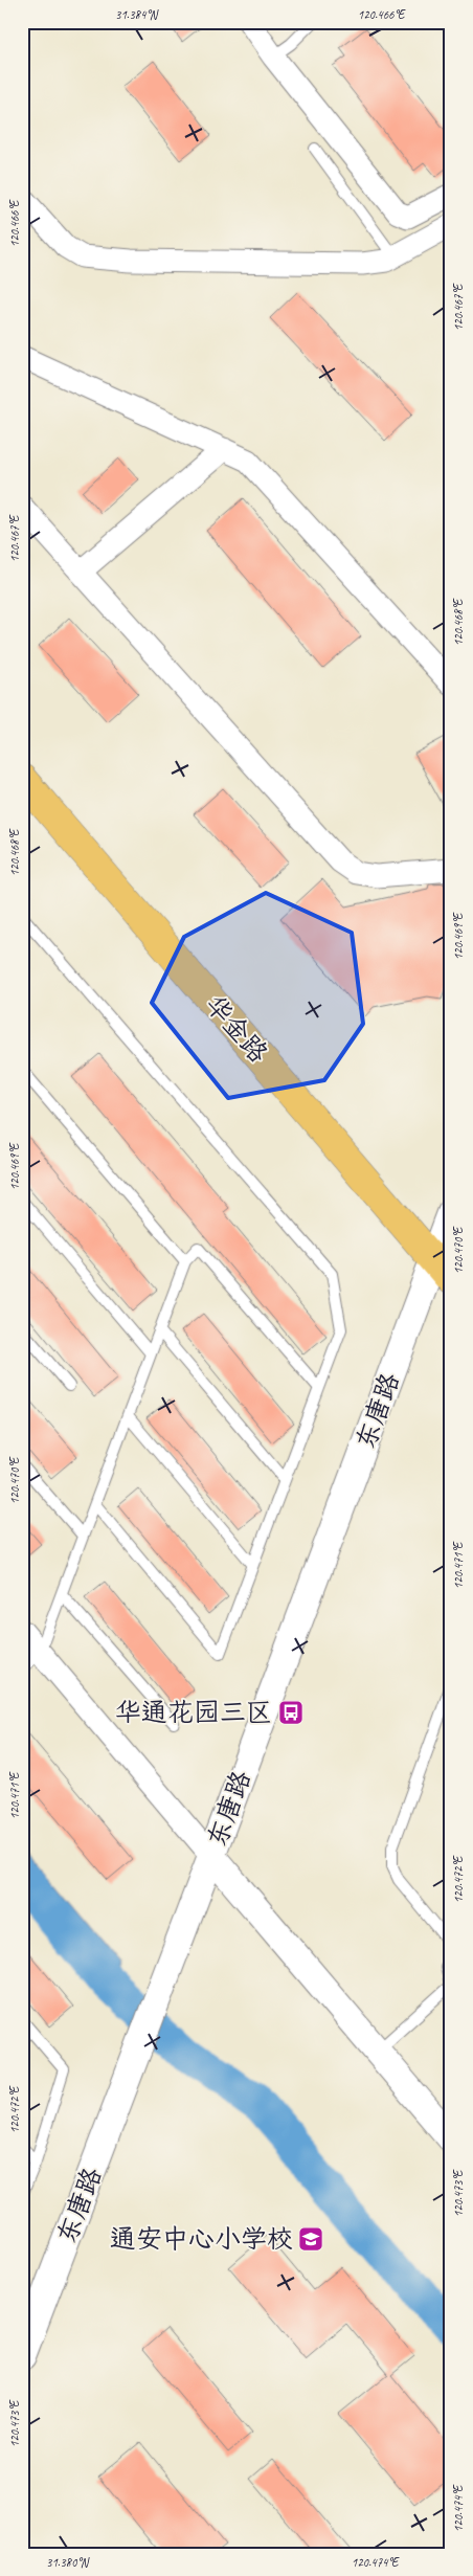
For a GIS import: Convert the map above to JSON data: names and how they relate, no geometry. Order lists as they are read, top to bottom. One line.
{"streets":{"main road":["华金路"],"street":["东唐路"]},"crossings":[["华金路","东唐路"]],"places":{"bus stop":["华通花园三区"],"school or university":["通安中心小学校"]},"coordinates":["31.384°N","120.466°E","120.467°E","120.468°E","120.469°E","120.470°E","120.471°E","120.472°E","120.473°E","120.474°E","31.380°N"]}
